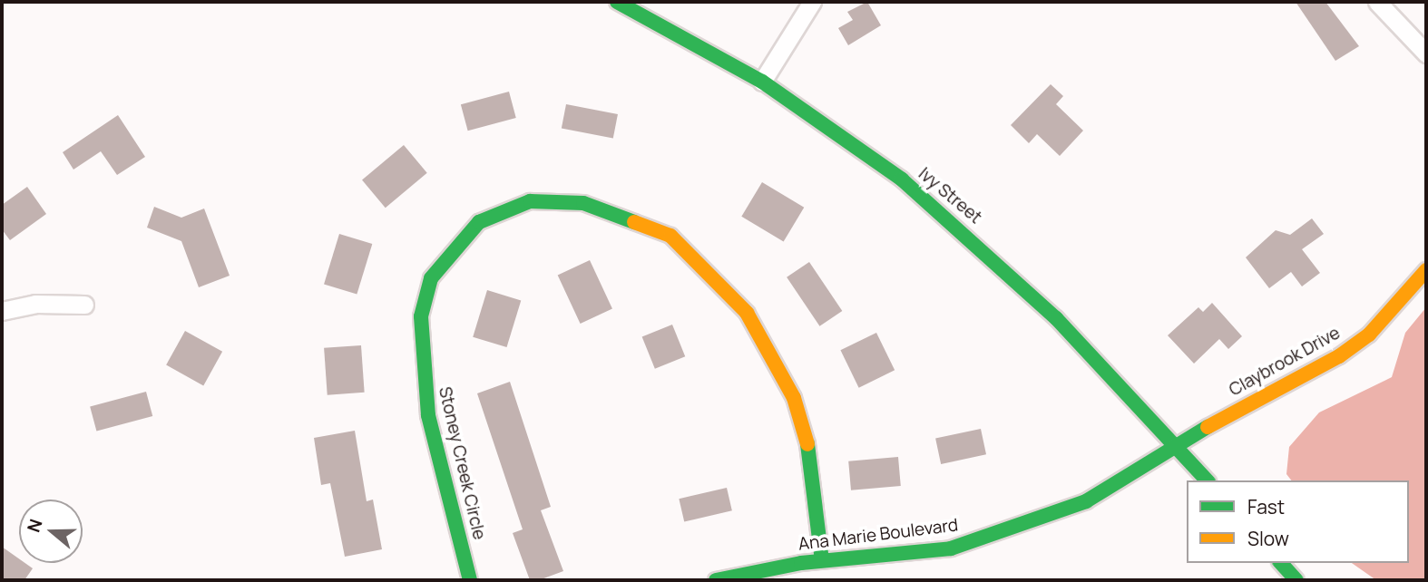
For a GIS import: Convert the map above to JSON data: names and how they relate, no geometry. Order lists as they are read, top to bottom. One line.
{"streets":{"street":["Ivy Street","Claybrook Drive","Stoney Creek Circle","Ana Marie Boulevard"]},"crossings":[["Ivy Street","Claybrook Drive"],["Ivy Street","Ana Marie Boulevard"],["Claybrook Drive","Ana Marie Boulevard"],["Stoney Creek Circle","Ana Marie Boulevard"]],"legend":["Fast","Slow"],"north":"left"}
